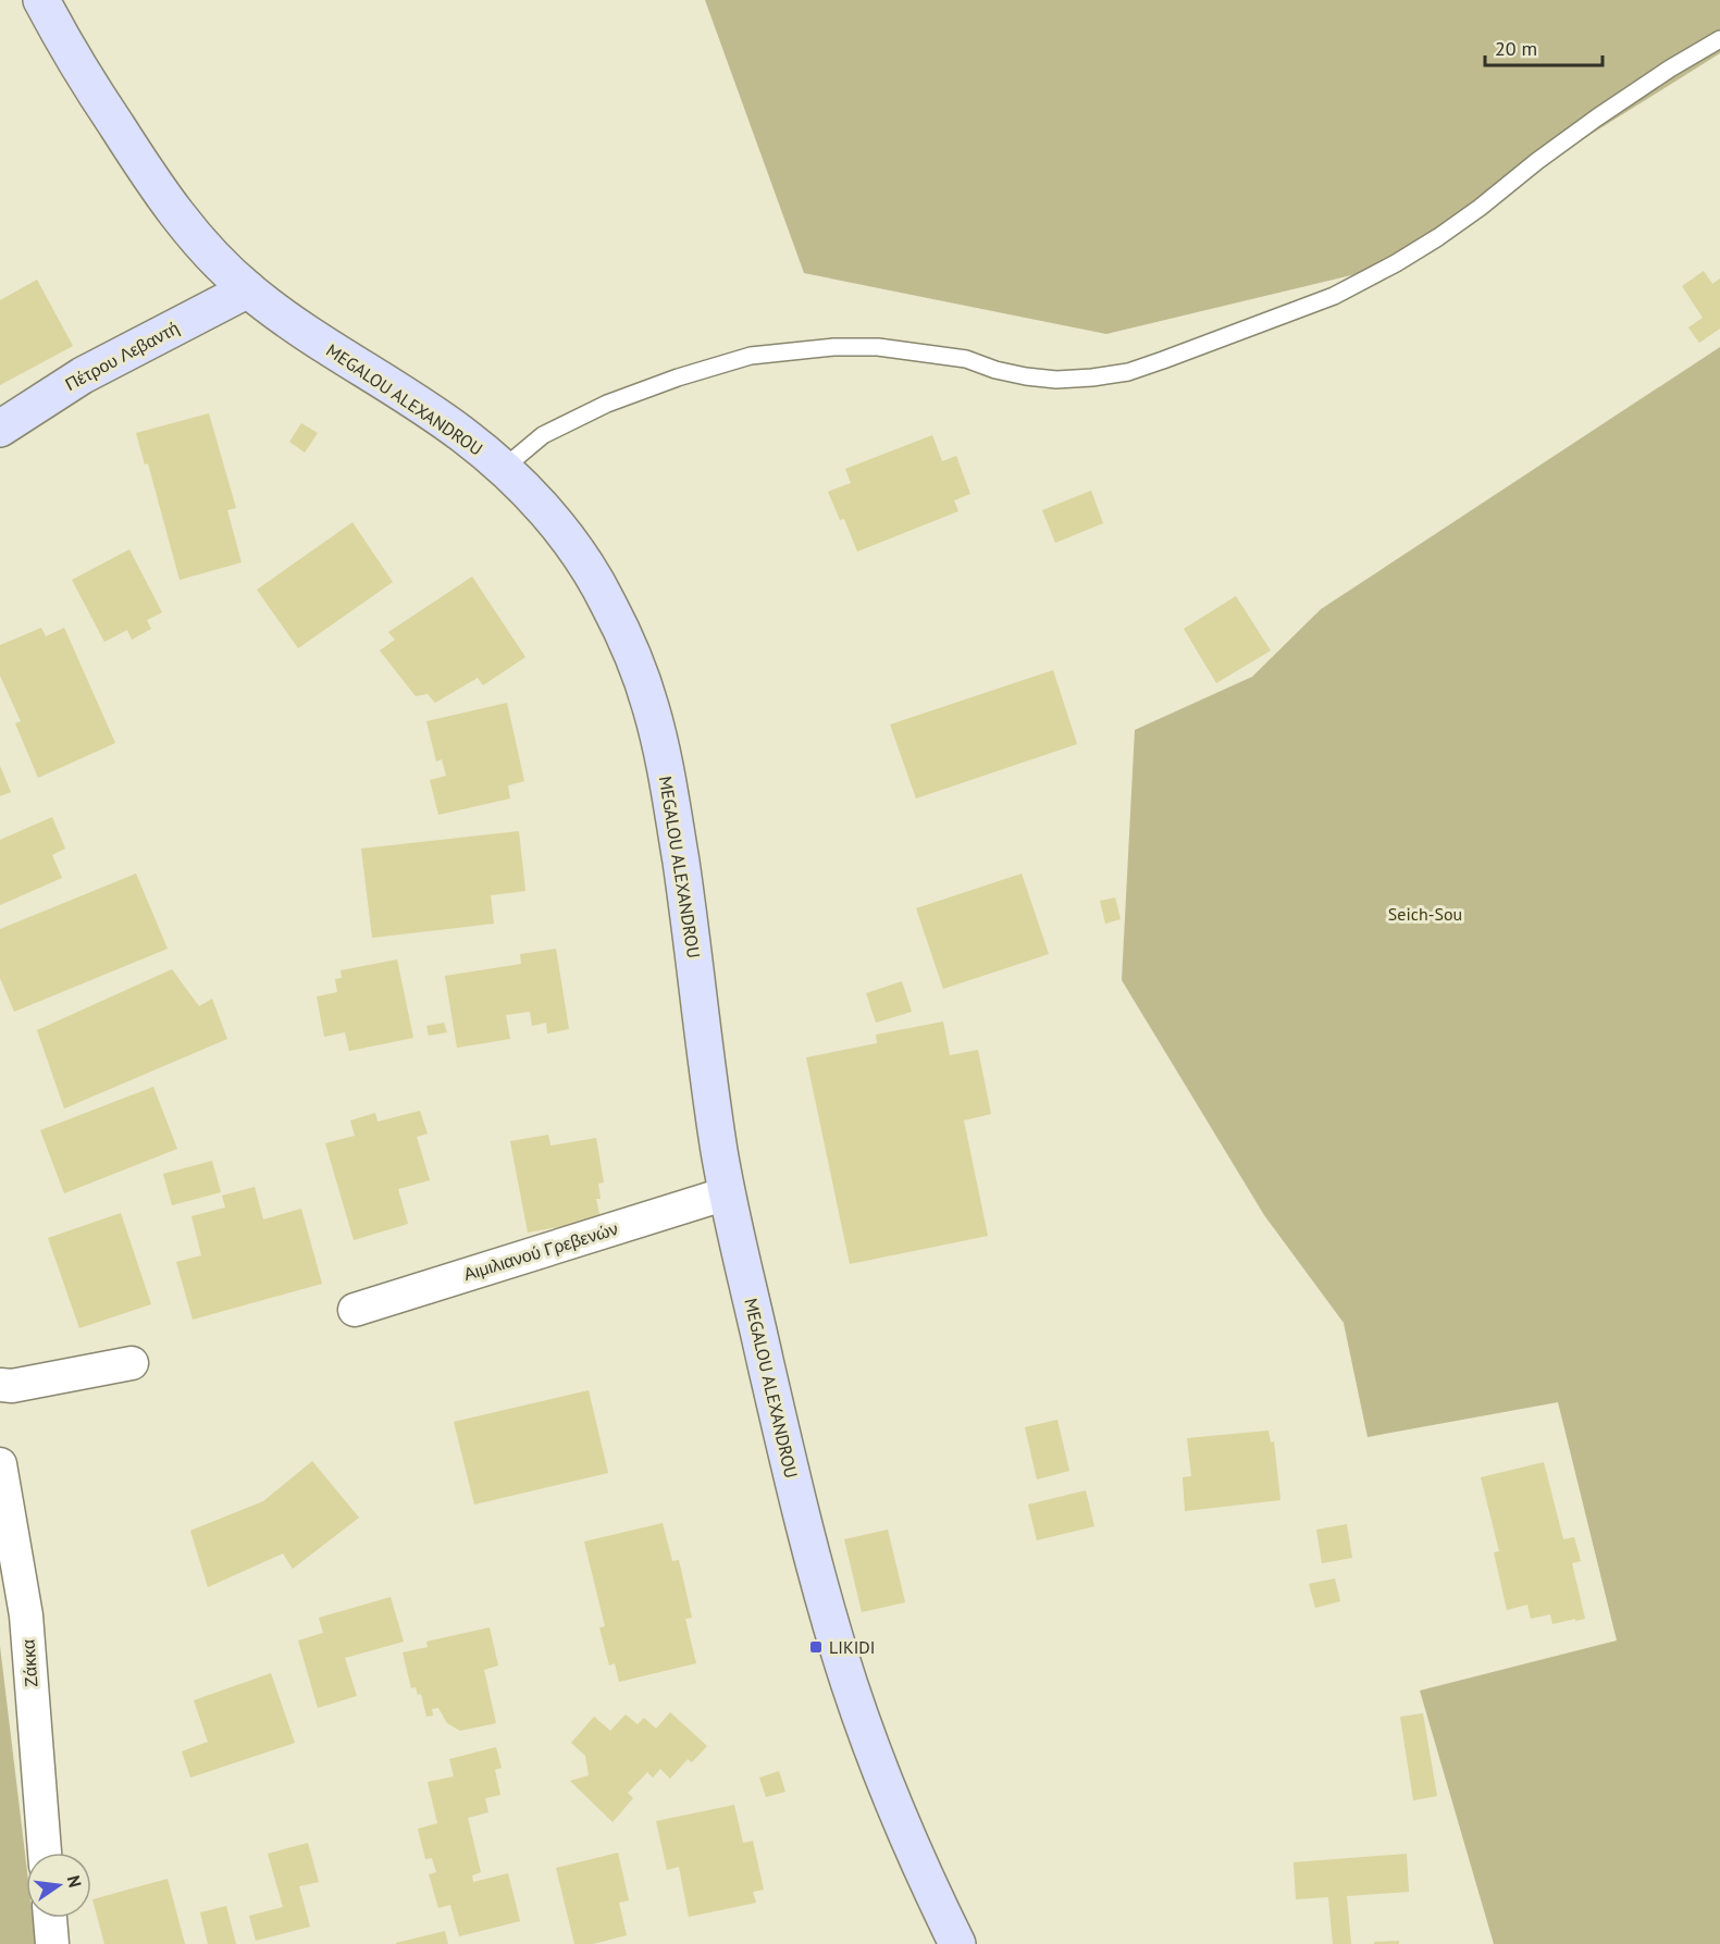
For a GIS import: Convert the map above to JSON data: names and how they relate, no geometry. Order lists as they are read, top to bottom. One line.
{"streets":{"main road":["Πέτρου Λεβαντή","MEGALOU ALEXANDROU"],"street":["Αιμιλιανού Γρεβενών","Ζάκκα"]},"crossings":[["Πέτρου Λεβαντή","MEGALOU ALEXANDROU"],["MEGALOU ALEXANDROU","Αιμιλιανού Γρεβενών"]],"parks":["Seich-Sou"],"places":{"transit":["LIKIDI"]},"scale_bar":"20 m","north":"right"}
